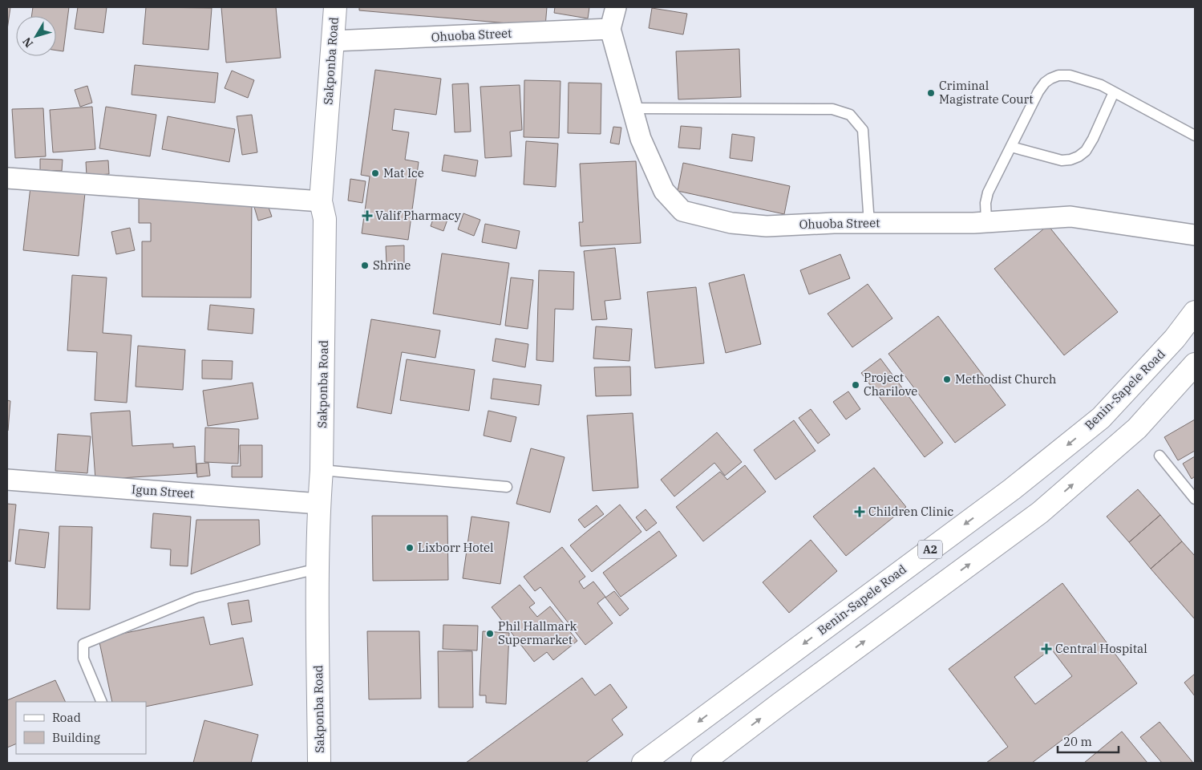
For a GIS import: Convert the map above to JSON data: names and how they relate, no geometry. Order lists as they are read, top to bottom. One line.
{"streets":{"main road":["Sakponba Road","Benin-Sapele Road","A2"],"street":["Ohuoba Street","Igun Street"]},"crossings":[["Ohuoba Street","Sakponba Road"],["Sakponba Road","Igun Street"]],"places":{"other":["Criminal Magistrate Court","Mat Ice","Shrine","Methodist Church","Project Charilove","Lixborr Hotel","Phil Hallmark Supermarket"],"health":["Valif Pharmacy","Children Clinic","Central Hospital"]},"legend":["Road","Building"],"scale_bar":"20 m","north":"bottom left"}
